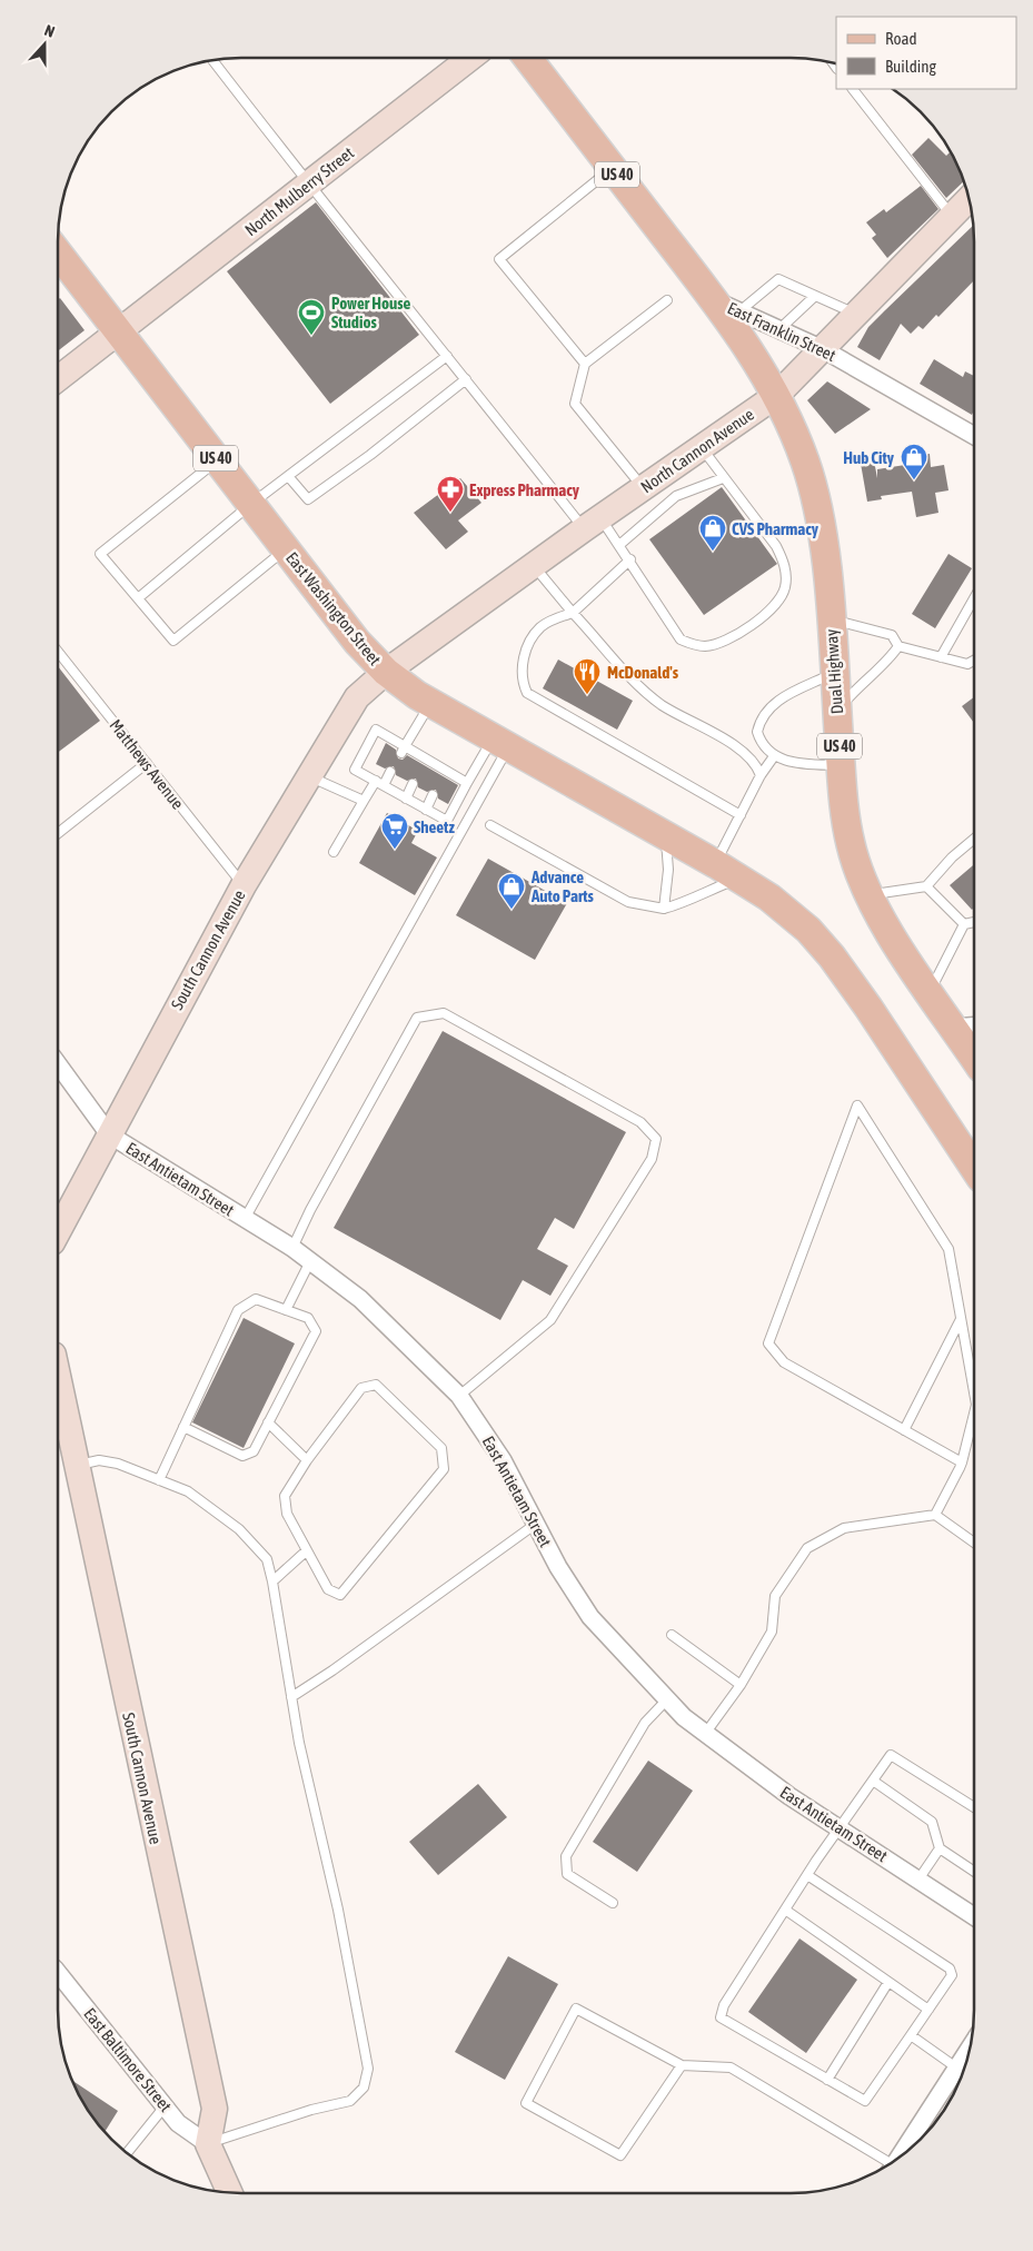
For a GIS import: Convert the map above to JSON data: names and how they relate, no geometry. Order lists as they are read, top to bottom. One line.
{"streets":{"main road":["US 40","East Franklin Street","East Washington Street","Dual Highway"],"street":["North Mulberry Street","North Cannon Avenue","South Cannon Avenue","East Antietam Street","East Baltimore Street"],"lane":["Matthews Avenue"]},"crossings":[["US 40","East Washington Street"],["North Mulberry Street","East Washington Street"],["East Franklin Street","North Cannon Avenue"],["East Franklin Street","Dual Highway"],["North Cannon Avenue","East Washington Street"],["North Cannon Avenue","Dual Highway"],["North Cannon Avenue","South Cannon Avenue"],["East Washington Street","South Cannon Avenue"],["Matthews Avenue","South Cannon Avenue"],["South Cannon Avenue","East Antietam Street"],["South Cannon Avenue","East Baltimore Street"]],"places":{"sports":["Power House Studios"],"shop":["Hub City","CVS Pharmacy","Advance Auto Parts"],"pharmacy":["Express Pharmacy"],"restaurant":["McDonald's"],"supermarket":["Sheetz"]},"legend":["Road","Building"],"north":"top"}
